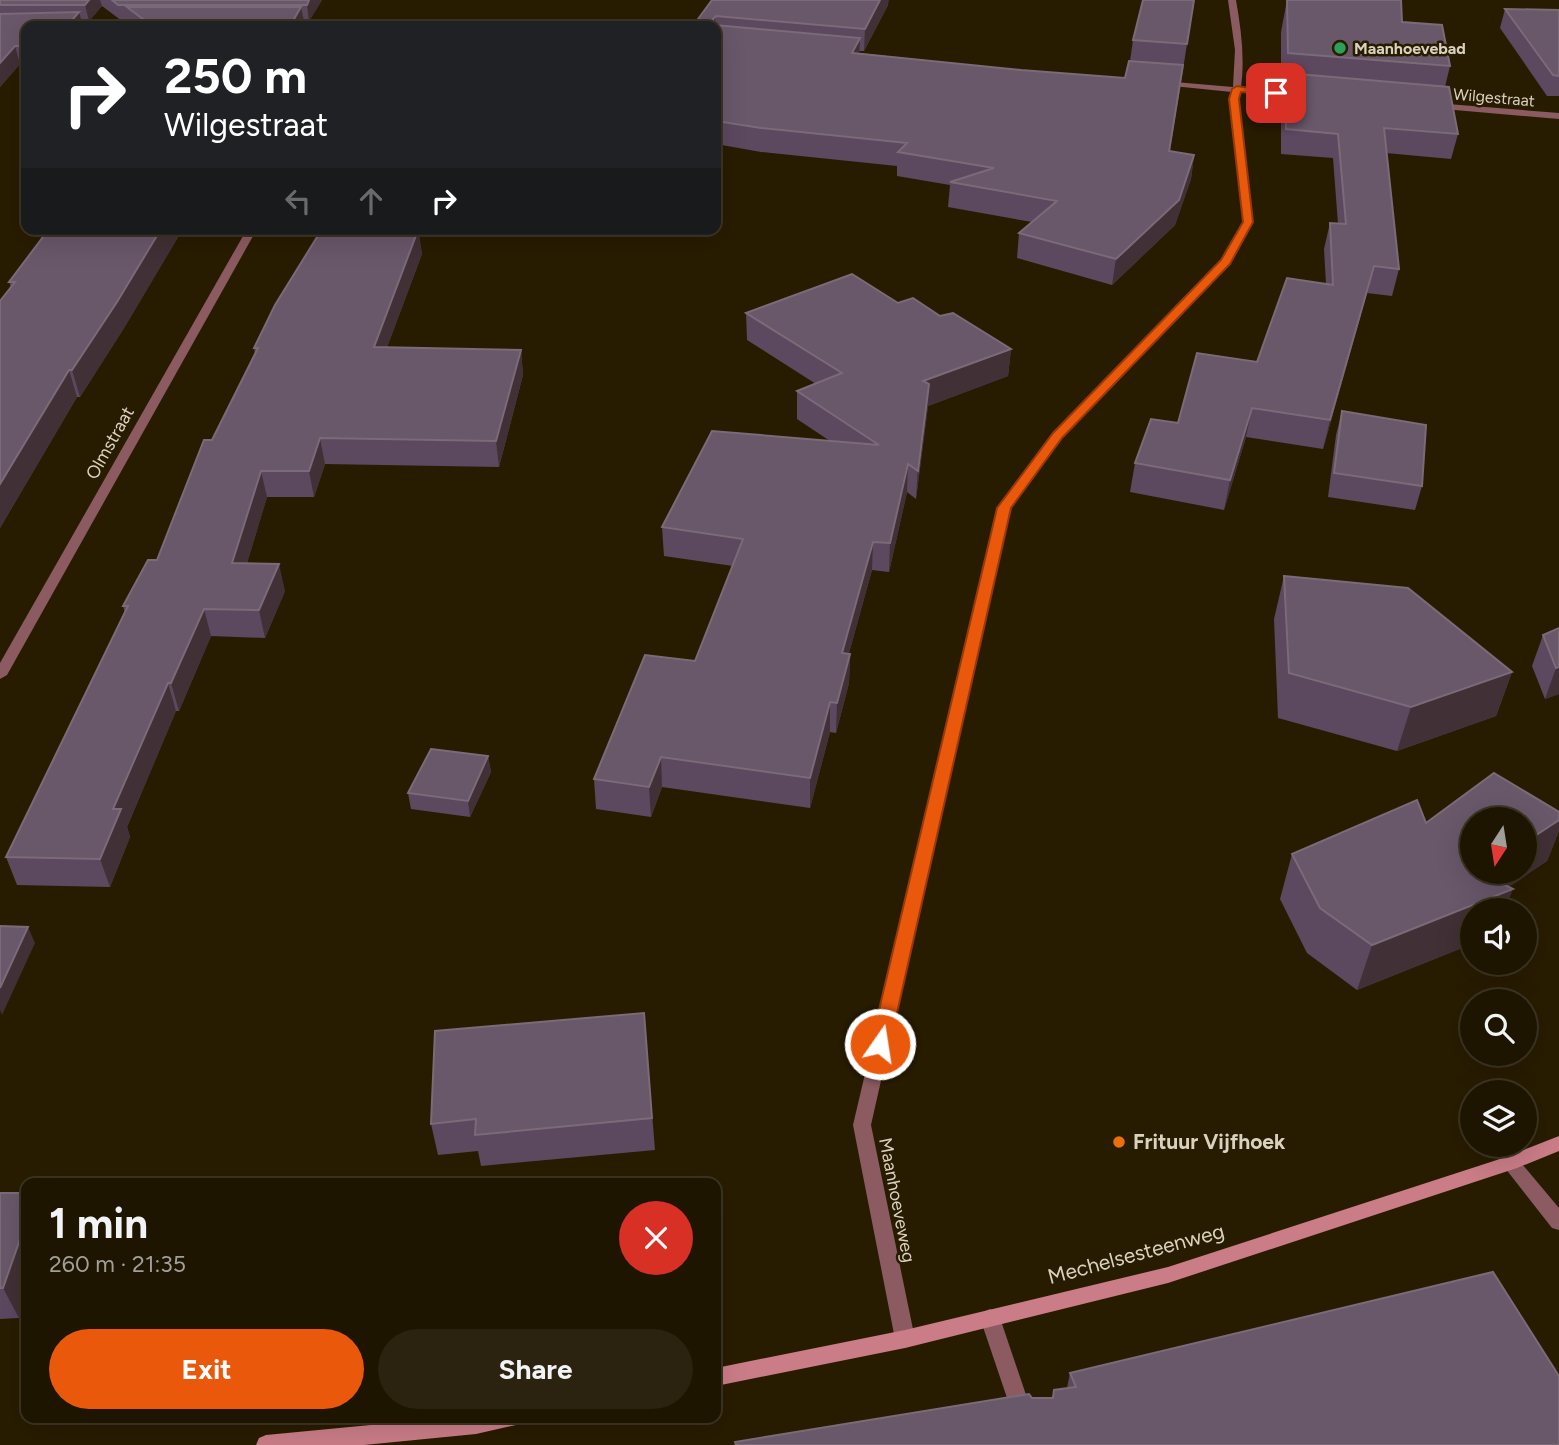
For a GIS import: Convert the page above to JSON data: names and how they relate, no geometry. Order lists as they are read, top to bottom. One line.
{"streets":{"main road":["Mechelsesteenweg"],"street":["Wilgestraat","Olmstraat","Maanhoeveweg"]},"crossings":[["Maanhoeveweg","Mechelsesteenweg"]],"places":["Maanhoevebad","Frituur Vijfhoek"],"north":"bottom","page":{"turn":["250 m","Wilgestraat"],"heading":["1 min","260 m · 21:35"],"buttons":["Exit","Share"]}}
